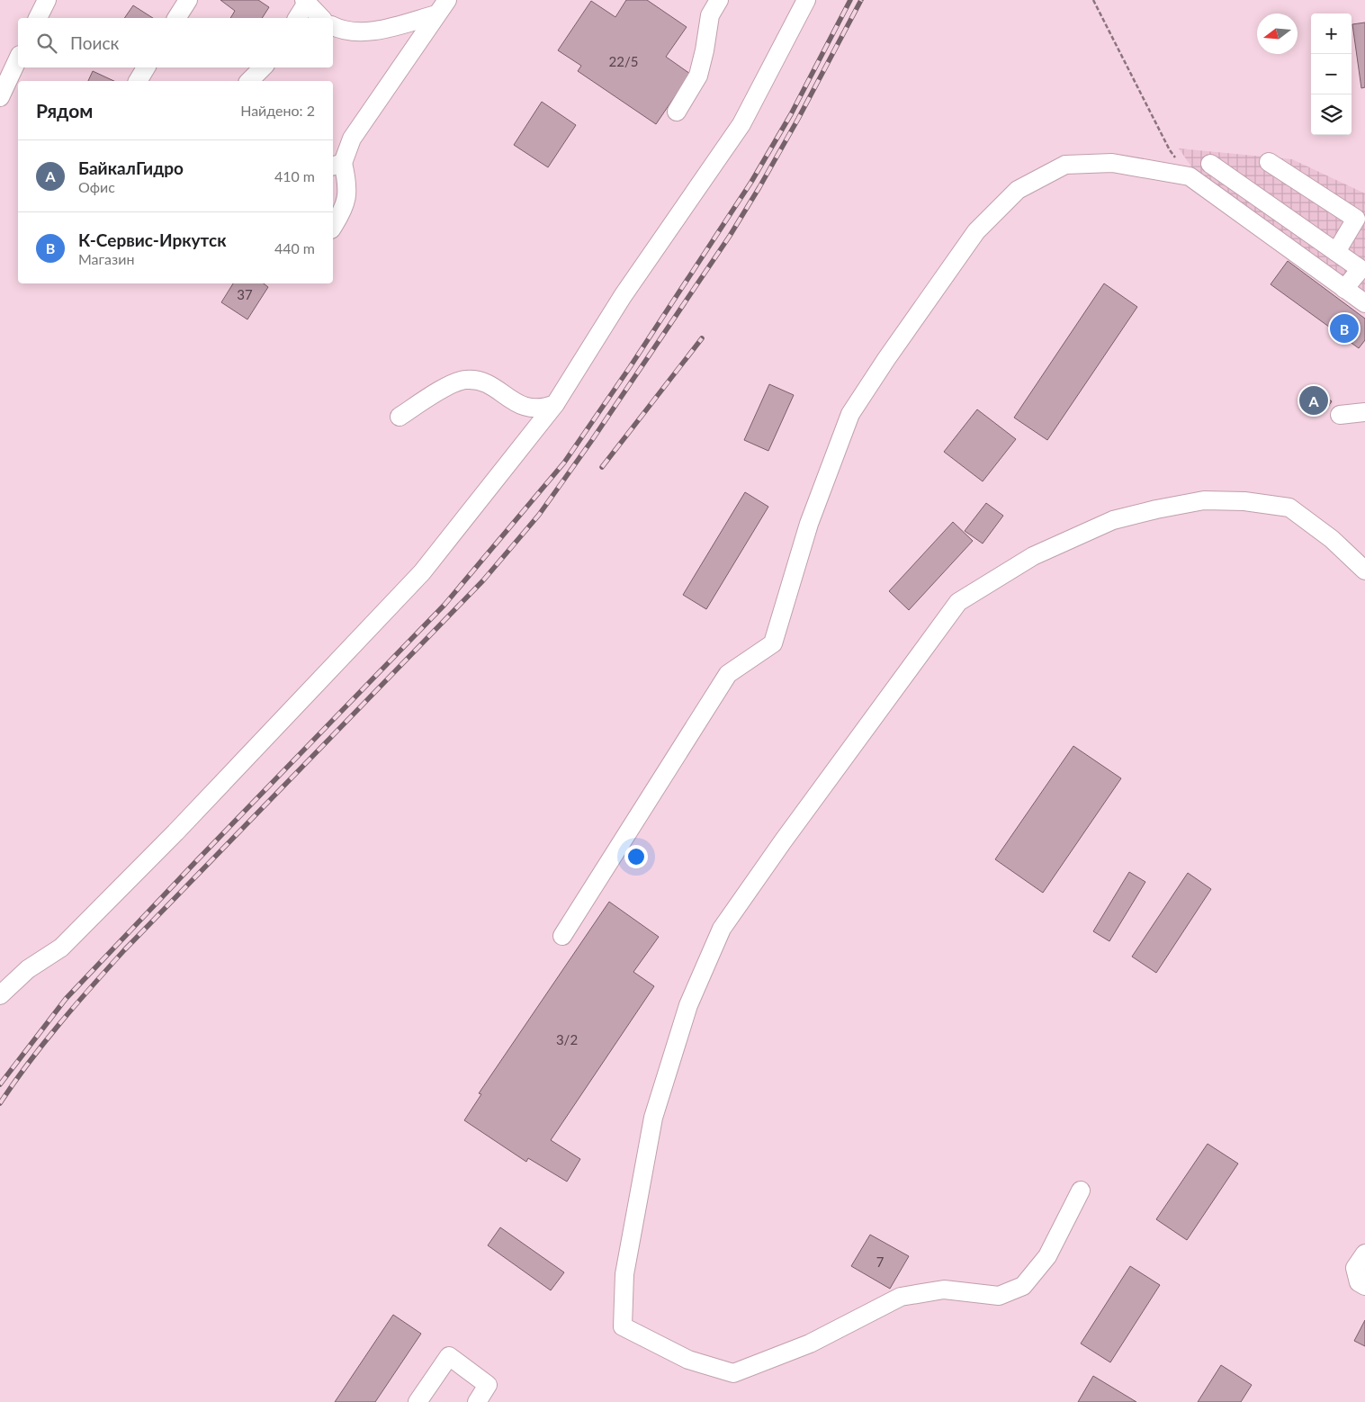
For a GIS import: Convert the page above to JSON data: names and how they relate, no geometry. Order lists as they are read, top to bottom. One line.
{"house_numbers":["22/5","37","3/2","7"],"north":"left","page":{"map_buttons":["+","−"],"search":"Поиск","heading":["Рядом","Найдено: 2"],"list":[{"mark":"A","name":"БайкалГидро","note":"Офис","value":"410 m"},{"mark":"B","name":"К-Сервис-Иркутск","note":"Магазин","value":"440 m"}],"pins":["B","A"]}}
